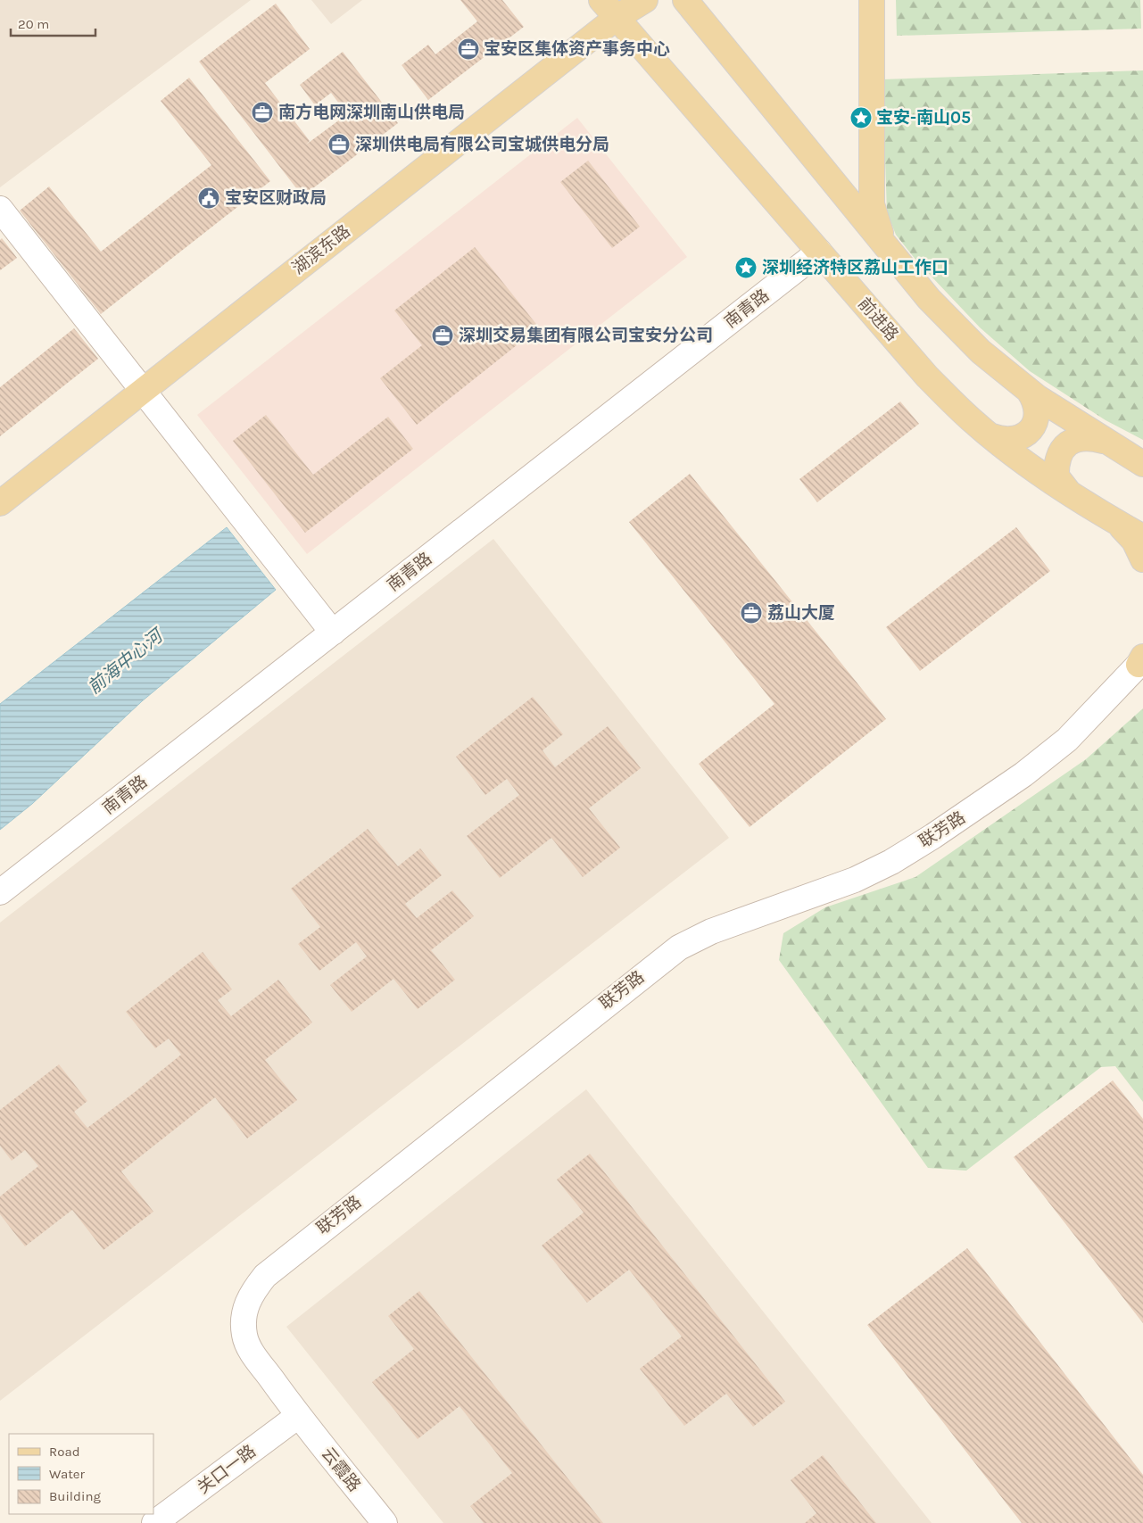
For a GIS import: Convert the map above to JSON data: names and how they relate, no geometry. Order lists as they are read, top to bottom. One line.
{"streets":{"main road":["湖滨东路","前进路"],"street":["南青路","联芳路","关口一路","云霞路"]},"crossings":[["湖滨东路","前进路"],["南青路","前进路"],["联芳路","关口一路"],["联芳路","云霞路"],["关口一路","云霞路"]],"water":["前海中心河"],"places":{"office":["宝安区集体资产事务中心","南方电网深圳南山供电局","深圳供电局有限公司宝城供电分局","深圳交易集团有限公司宝安分公司","荔山大厦"],"place":["宝安-南山05","深圳经济特区荔山工作口"],"public building":["宝安区财政局"]},"legend":["Road","Water","Building"],"scale_bar":"20 m"}
